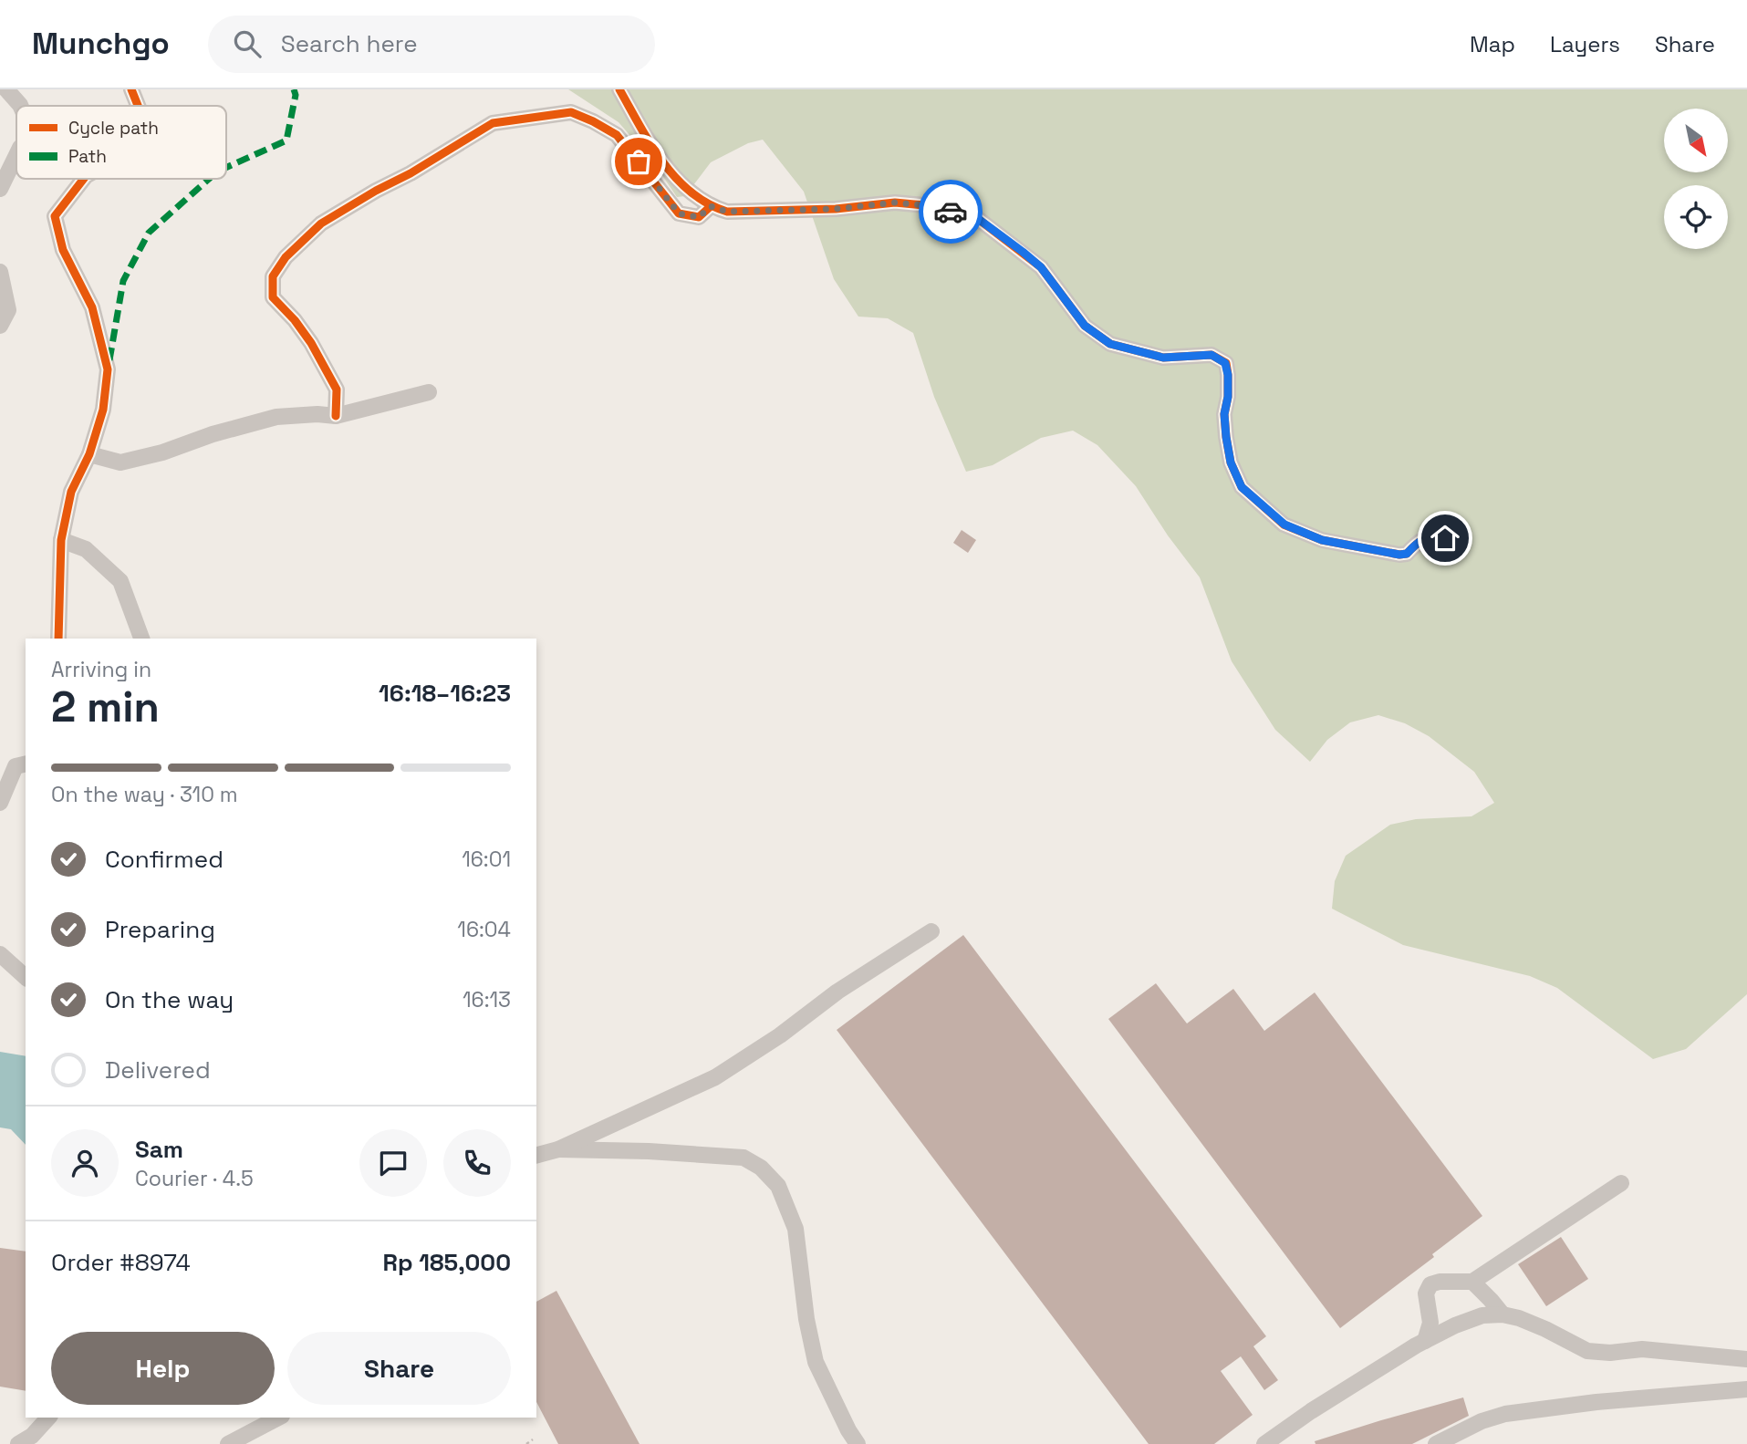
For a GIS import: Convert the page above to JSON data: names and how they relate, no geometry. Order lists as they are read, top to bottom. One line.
{"legend":["Cycle path","Path"],"north":"bottom right","page":{"header":"Munchgo","search":"Search here","nav":["Map","Layers","Share"],"heading":["2 min","Arriving in","16:18–16:23"],"panel":["Sam","Courier · 4.5","Order #8974","Rp 185,000"],"bar":"On the way · 310 m","list":[["Confirmed","16:01"],["Preparing","16:04"],["On the way","16:13"],"Delivered"],"buttons":["Help","Share"]}}
